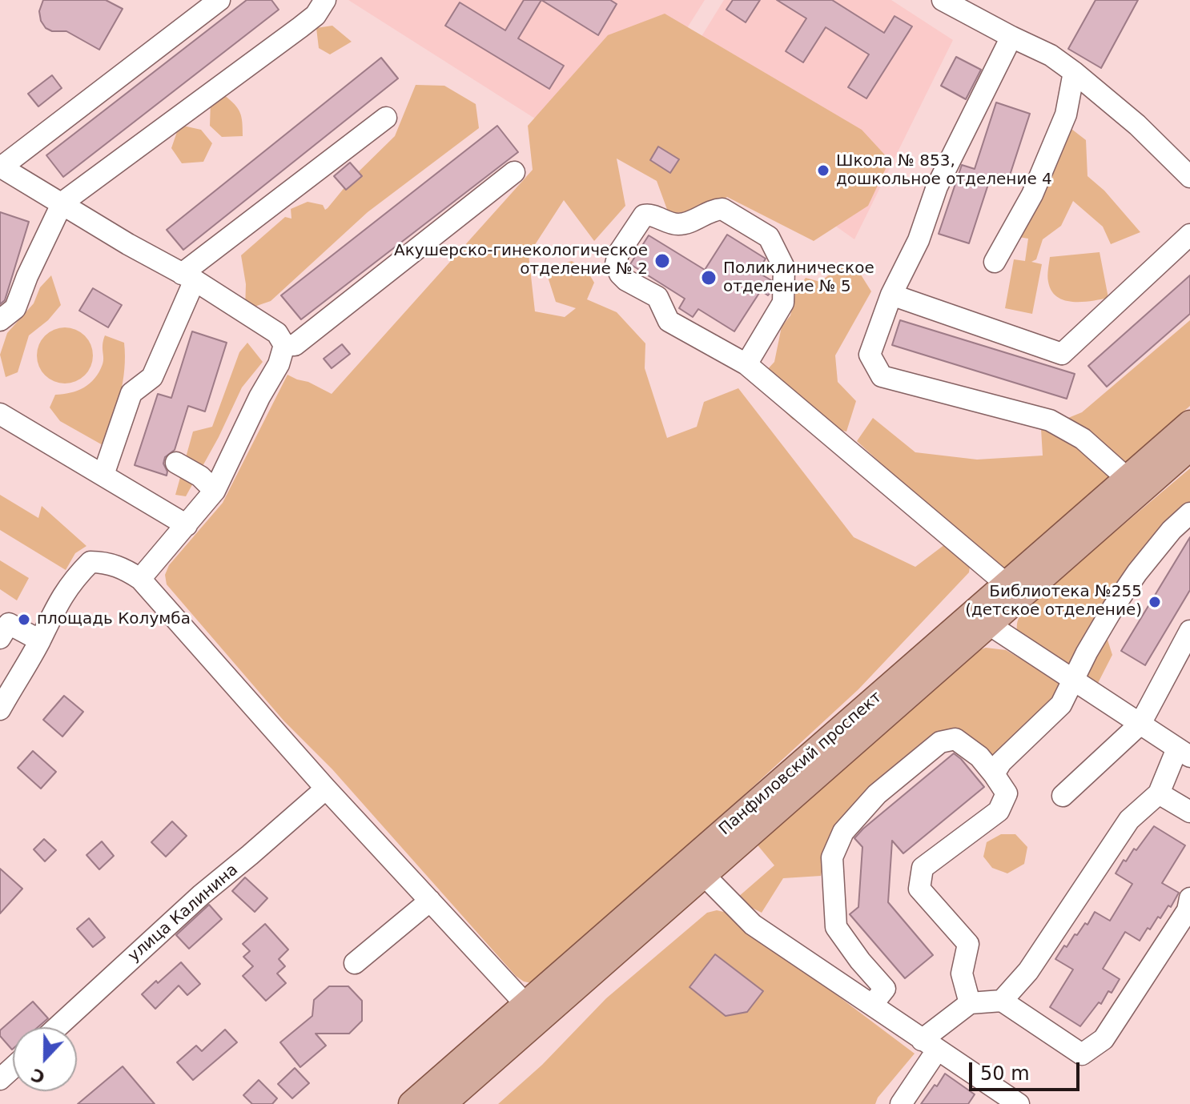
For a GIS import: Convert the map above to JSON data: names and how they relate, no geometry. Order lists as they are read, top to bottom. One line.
{"streets":{"main road":["Панфиловский проспект"],"street":["улица Калинина"]},"places":["Школа № 853, дошкольное отделение 4","Акушерско-гинекологическое отделение № 2","Поликлиническое отделение № 5","Библиотека №255 (детское отделение)","площадь Колумба"],"scale_bar":"50 m","north":"bottom"}
